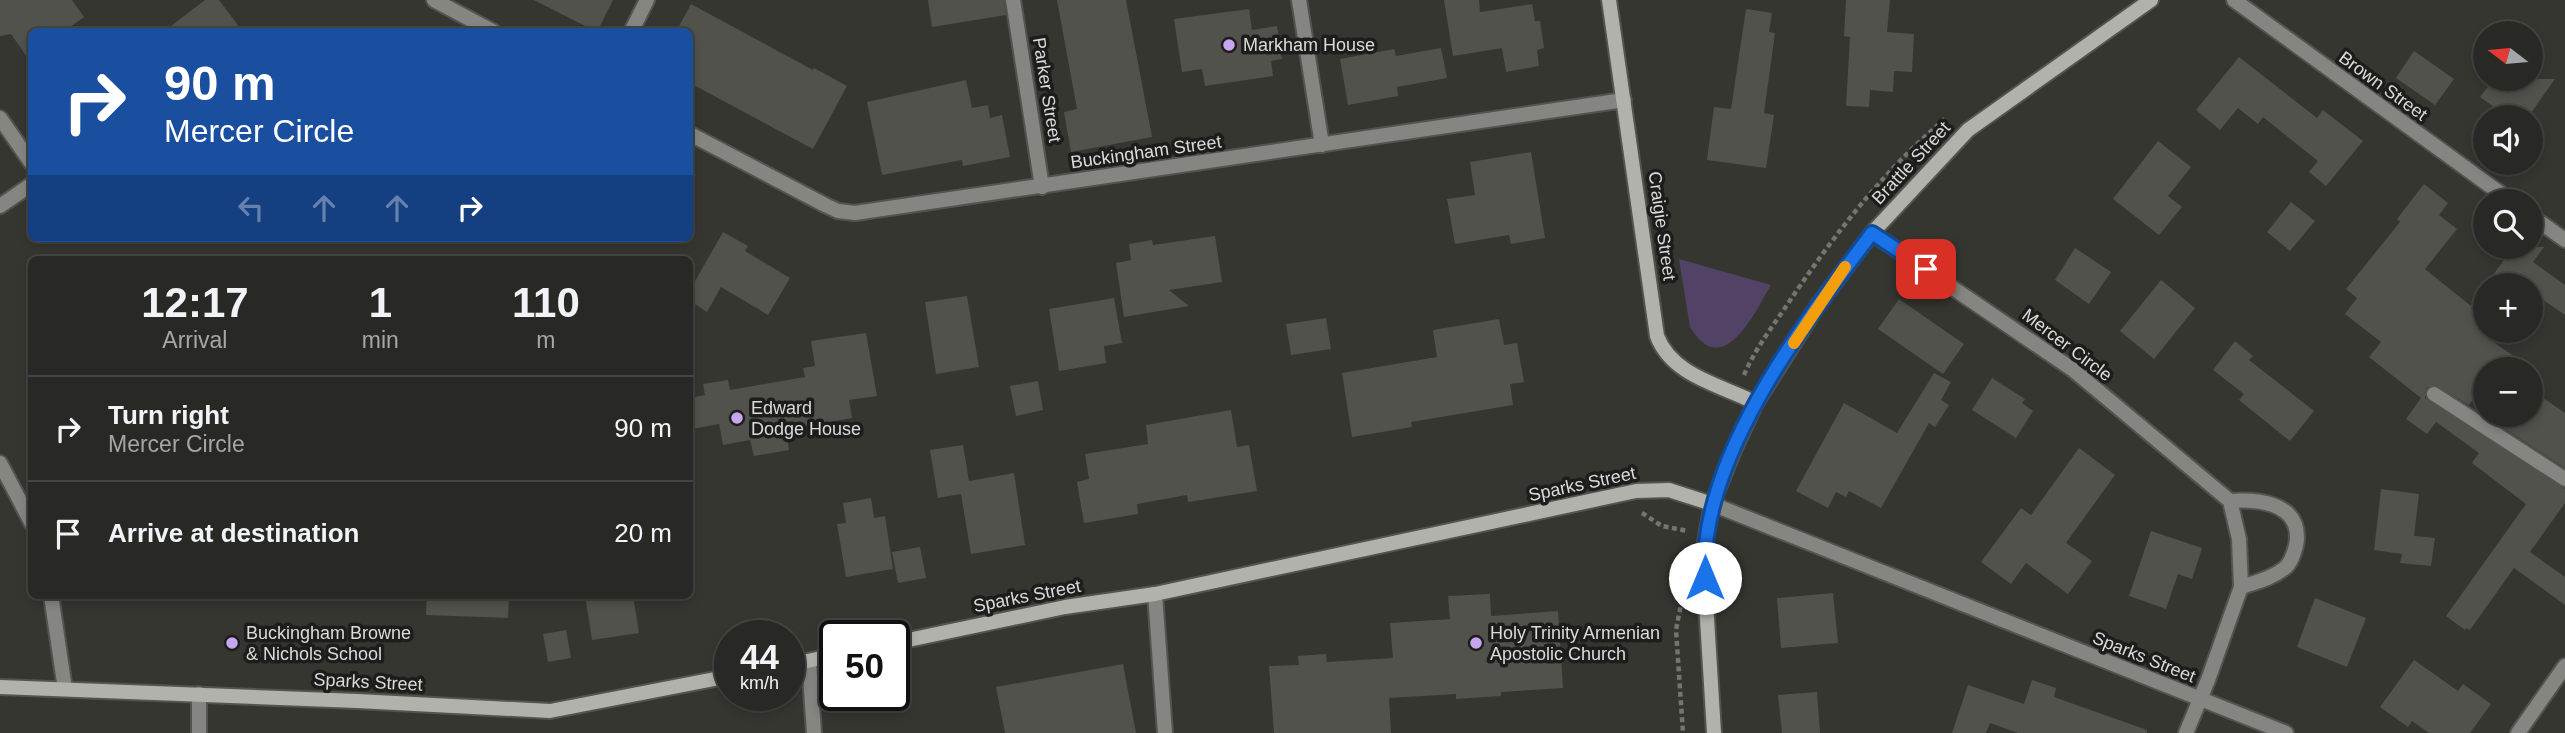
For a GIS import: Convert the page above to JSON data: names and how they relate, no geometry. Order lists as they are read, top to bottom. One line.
{"streets":{"street":["Brown Street","Parker Street","Buckingham Street","Brattle Street","Craigie Street","Mercer Circle","Sparks Street"]},"crossings":[["Parker Street","Buckingham Street"],["Buckingham Street","Craigie Street"],["Brattle Street","Craigie Street"],["Brattle Street","Mercer Circle"],["Brattle Street","Sparks Street"]],"places":["Markham House","Edward Dodge House","Buckingham Browne & Nichols School","Holy Trinity Armenian Apostolic Church"],"north":"left","page":{"map_buttons":["+","−"],"turn":["90 m","Mercer Circle"],"eta":["12:17","Arrival","1","min","110","m"],"list":[{"name":"Turn right","note":"Mercer Circle","value":"90 m"},{"name":"Arrive at destination","value":"20 m"}],"speed":"44 km/h","limit":"50"}}
